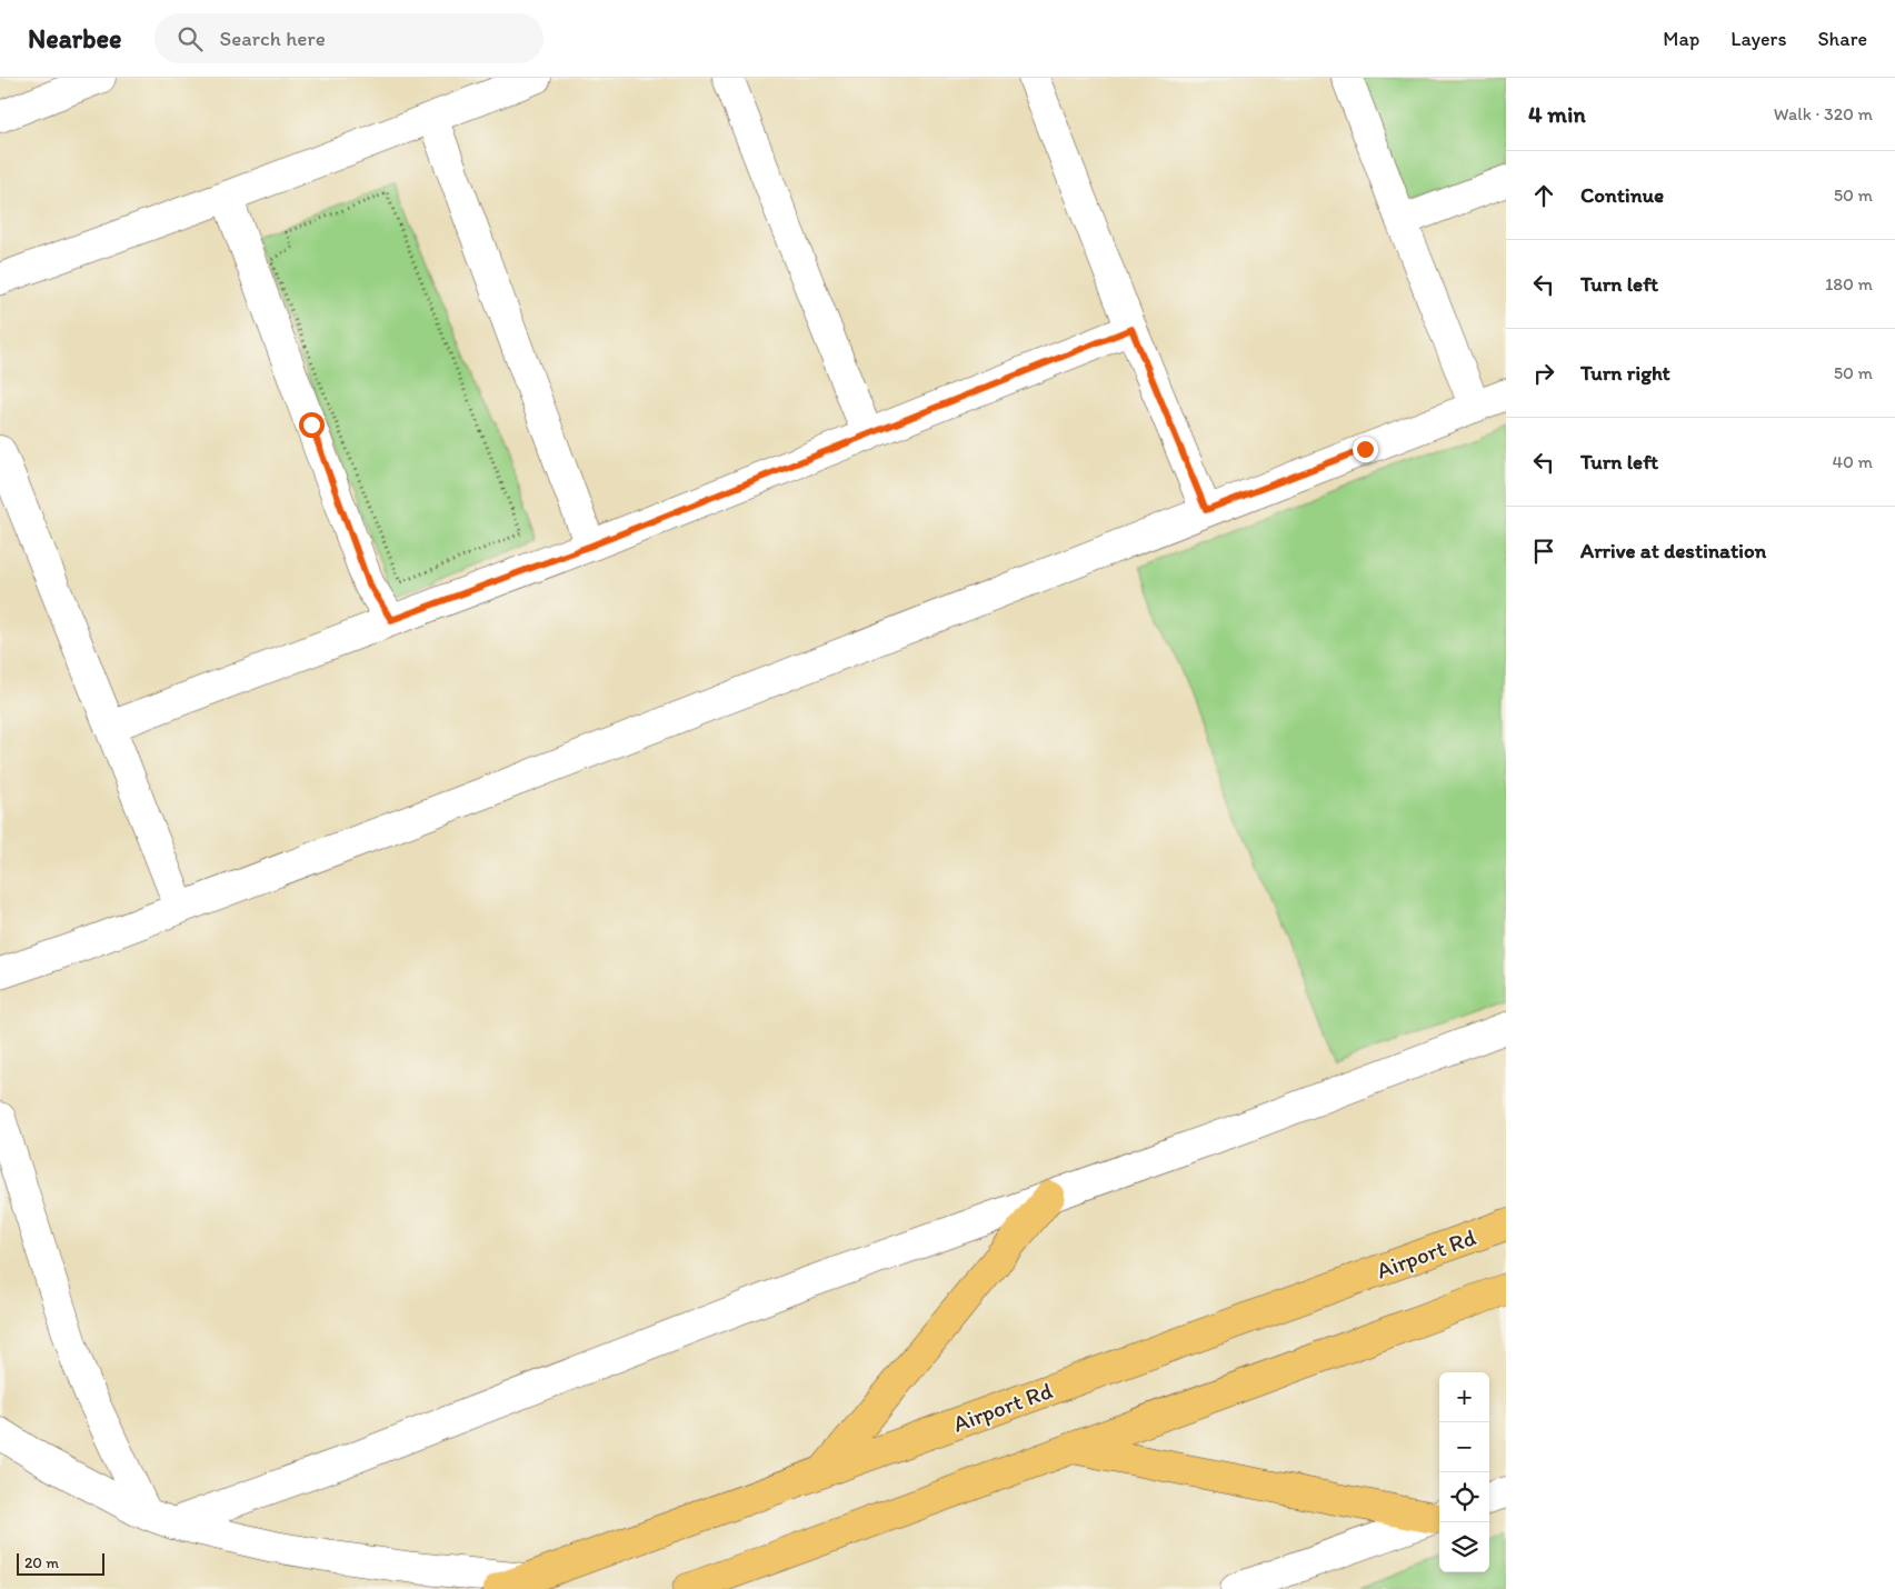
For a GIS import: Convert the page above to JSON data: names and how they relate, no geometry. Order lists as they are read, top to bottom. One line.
{"streets":{"main road":["Airport Rd"]},"scale_bar":"20 m","page":{"header":"Nearbee","search":"Search here","nav":["Map","Layers","Share"],"heading":["4 min","Walk · 320 m"],"list":[["Continue","50 m"],["Turn left","180 m"],["Turn right","50 m"],["Turn left","40 m"],"Arrive at destination"],"map_buttons":["+","−"],"scale":"20 m"}}
